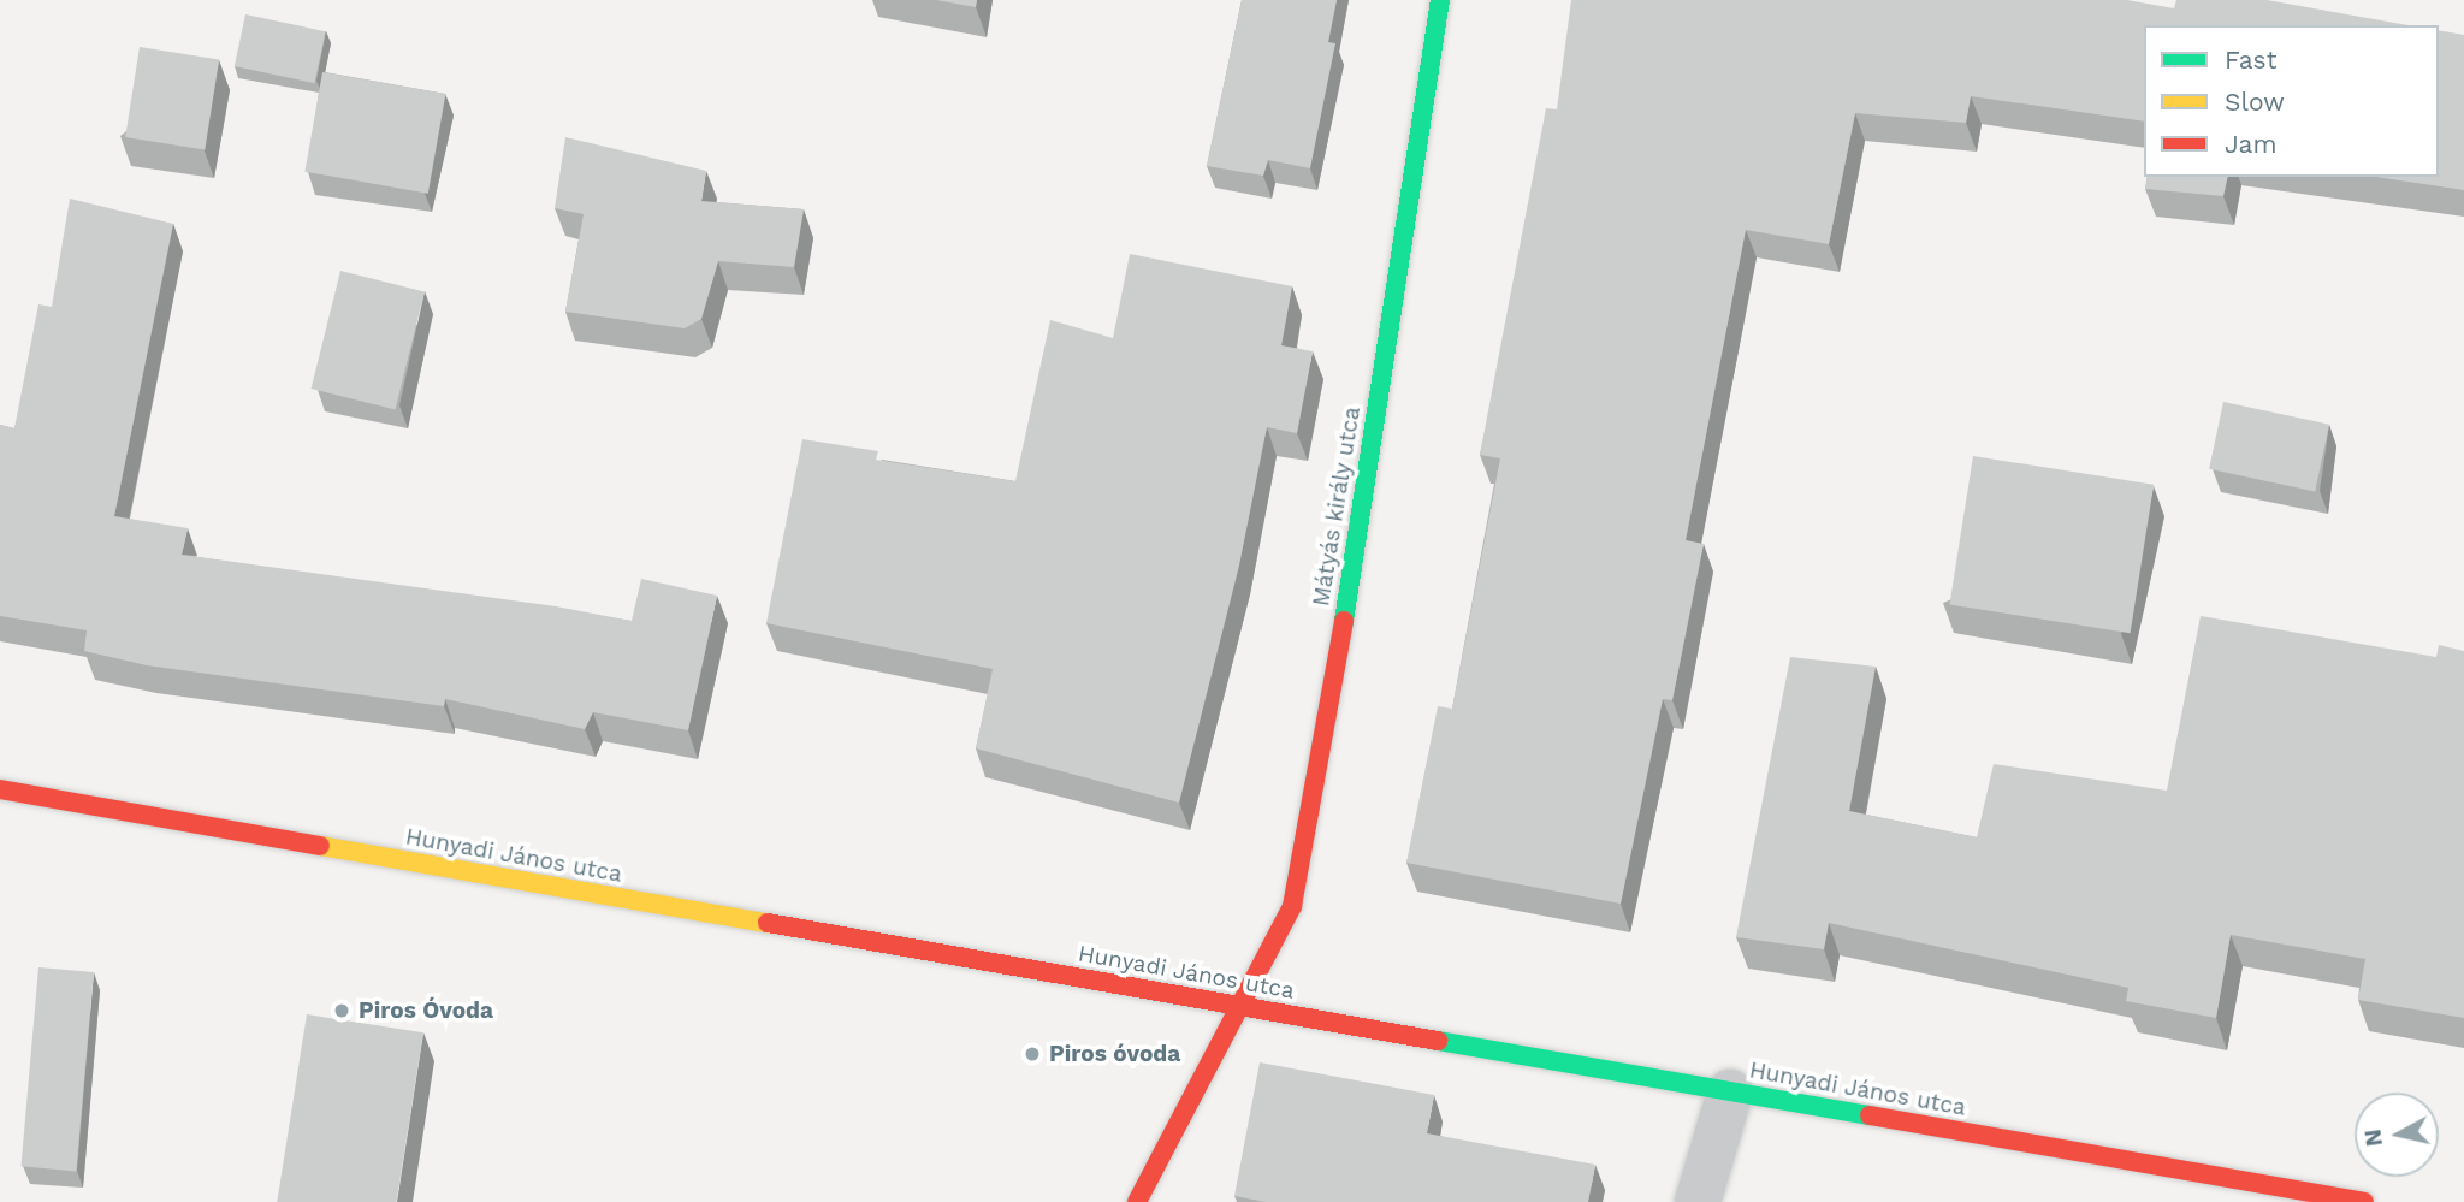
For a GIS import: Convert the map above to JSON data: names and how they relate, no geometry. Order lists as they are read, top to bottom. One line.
{"streets":{"street":["Mátyás király utca","Hunyadi János utca"]},"crossings":[["Mátyás király utca","Hunyadi János utca"]],"places":["Piros Óvoda","Piros óvoda"],"legend":["Fast","Slow","Jam"],"north":"left"}
